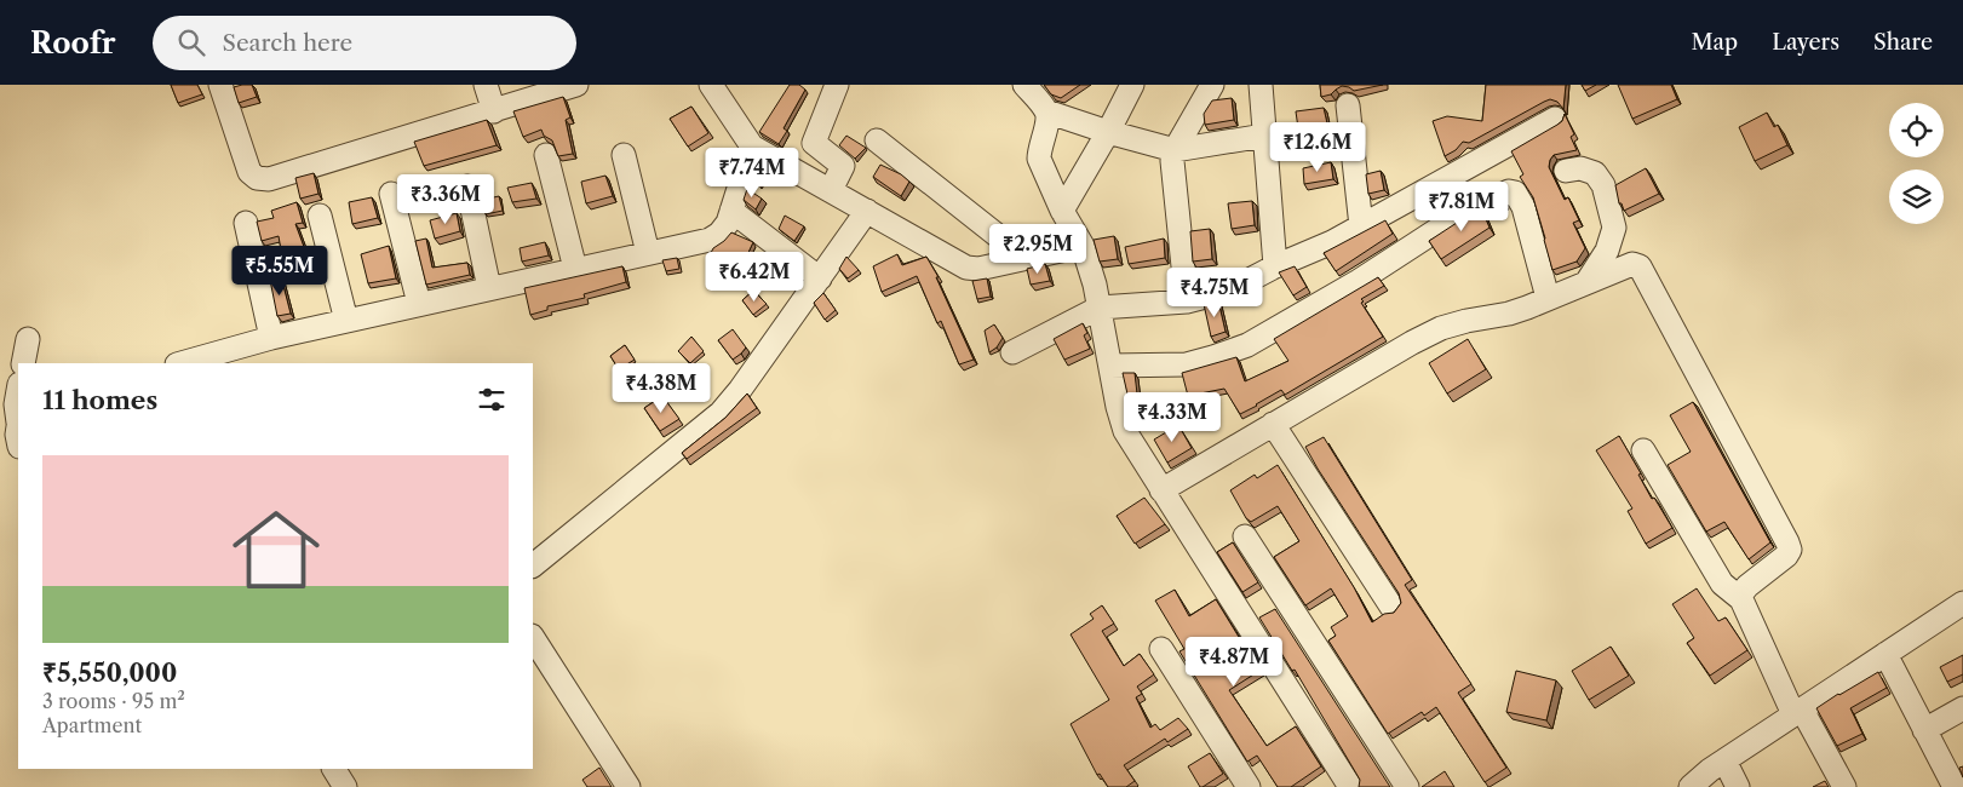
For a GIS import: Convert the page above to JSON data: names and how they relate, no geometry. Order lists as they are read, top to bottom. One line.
{"page":{"header":"Roofr","search":"Search here","nav":["Map","Layers","Share"],"price":["₹12.6M","₹7.74M","₹3.36M","₹7.81M","₹2.95M","₹5.55M","₹6.42M","₹4.75M","₹4.38M","₹4.33M","₹4.87M"],"heading":"11 homes","list":[{"name":"₹5,550,000","note":"3 rooms · 95 m² · Apartment"}]}}
